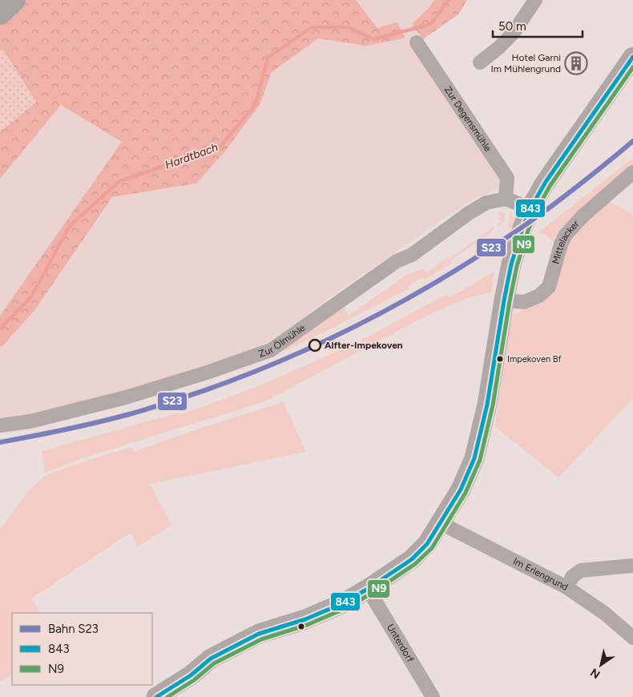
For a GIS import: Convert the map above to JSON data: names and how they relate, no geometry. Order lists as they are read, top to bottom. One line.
{"streets":{"street":["Zur Degensmühle","Mittelacker","Zur Ölmühle","Im Erlengrund","Unterdorf"]},"crossings":[["Zur Degensmühle","Zur Ölmühle"]],"water":["Hardtbach"],"places":{"building":["Hotel Garni Im Mühlengrund"],"other":["Alfter-Impekoven","Impekoven Bf"]},"lines":["transit line 843","transit line N9","rail line S23"],"legend":["Bahn S23","843","N9"],"scale_bar":"50 m","north":"bottom left"}
